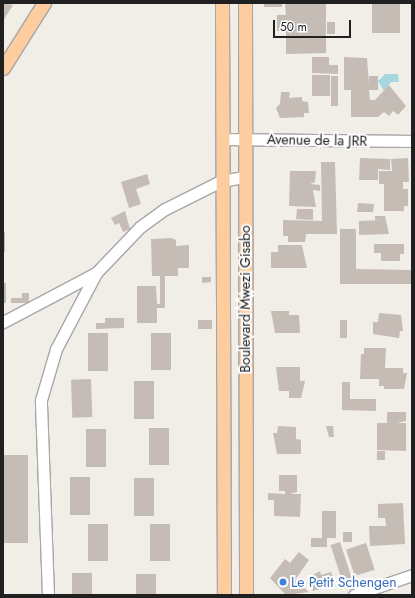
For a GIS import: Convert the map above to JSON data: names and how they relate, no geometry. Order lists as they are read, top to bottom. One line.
{"streets":{"main road":["Boulevard Mwezi Gisabo"],"street":["Avenue de la JRR"]},"crossings":[["Avenue de la JRR","Boulevard Mwezi Gisabo"]],"places":["Le Petit Schengen"],"scale_bar":"50 m"}
